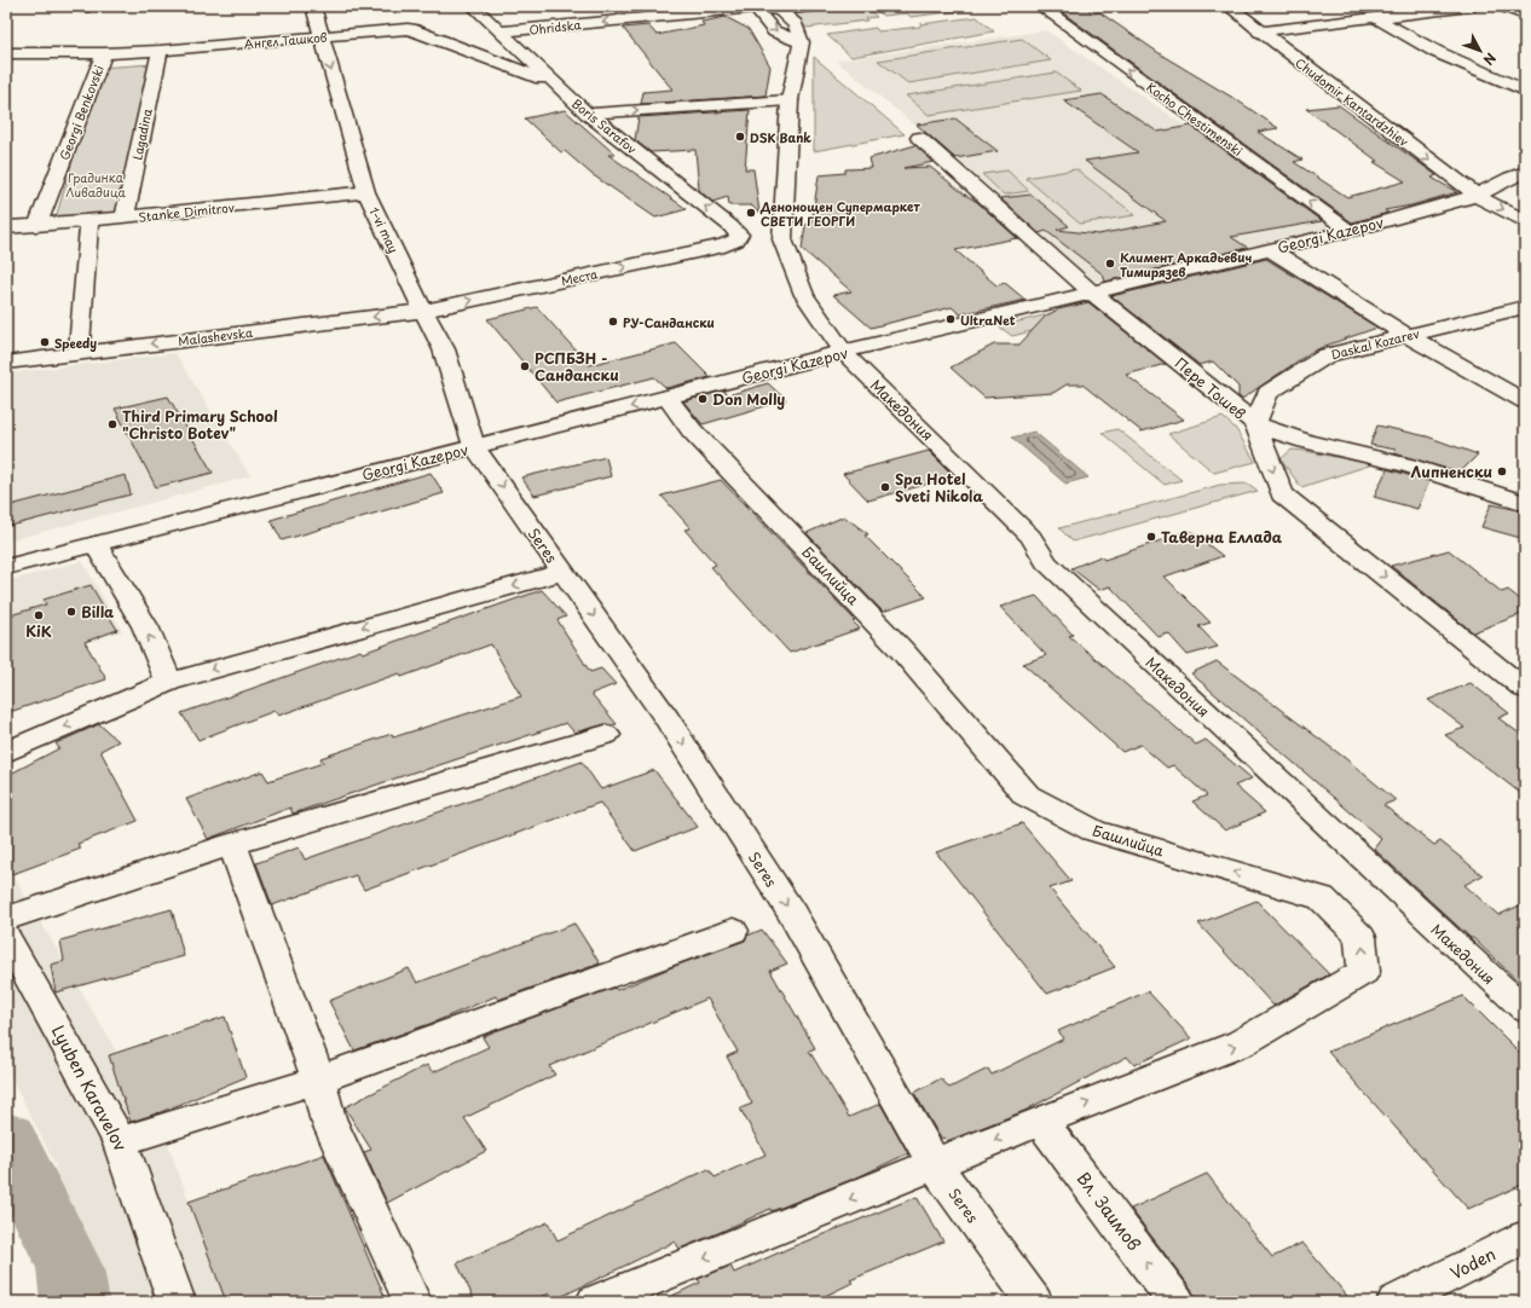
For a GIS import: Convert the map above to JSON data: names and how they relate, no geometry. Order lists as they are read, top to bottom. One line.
{"streets":{"street":["Ohridska","Ангел Ташков","Chudomir Kantardzhiev","Georgi Benkovski","Kocho Chestimenski","Boris Sarafov","Lagadina","Stanke Dimitrov","1-vi may","Georgi Kazepov","Места","Malashevska","Daskal Kozarev","Пере Тошев","Македония","Seres","Башлийца","Lyuben Karavelov","Вл. Заимов","Voden"]},"crossings":[["Ohridska","Boris Sarafov"],["Ангел Ташков","Georgi Benkovski"],["Ангел Ташков","Boris Sarafov"],["Ангел Ташков","Lagadina"],["Ангел Ташков","1-vi may"],["Chudomir Kantardzhiev","Georgi Kazepov"],["Georgi Benkovski","Stanke Dimitrov"],["Kocho Chestimenski","Georgi Kazepov"],["Boris Sarafov","Места"],["Lagadina","Stanke Dimitrov"],["Stanke Dimitrov","1-vi may"],["1-vi may","Georgi Kazepov"],["1-vi may","Места"],["1-vi may","Malashevska"],["1-vi may","Seres"],["Georgi Kazepov","Пере Тошев"],["Georgi Kazepov","Македония"],["Georgi Kazepov","Seres"],["Georgi Kazepov","Башлийца"],["Места","Malashevska"],["Daskal Kozarev","Пере Тошев"],["Башлийца","Вл. Заимов"]],"one_way":["Malashevska","Пере Тошев","Seres","Вл. Заимов"],"parks":["Градинка Ливадица"],"places":["DSK Bank","Денонощен Супермаркет СВЕТИ ГЕОРГИ","Климент Аркадьевич Тимирязев","UltraNet","РУ-Сандански","Speedy","РСПБЗН - Сандански","Don Molly","Third Primary School \"Christo Botev\"","Липненски","Spa Hotel Sveti Nikola","Таверна Еллада","Billa","KiK"],"north":"bottom right"}
